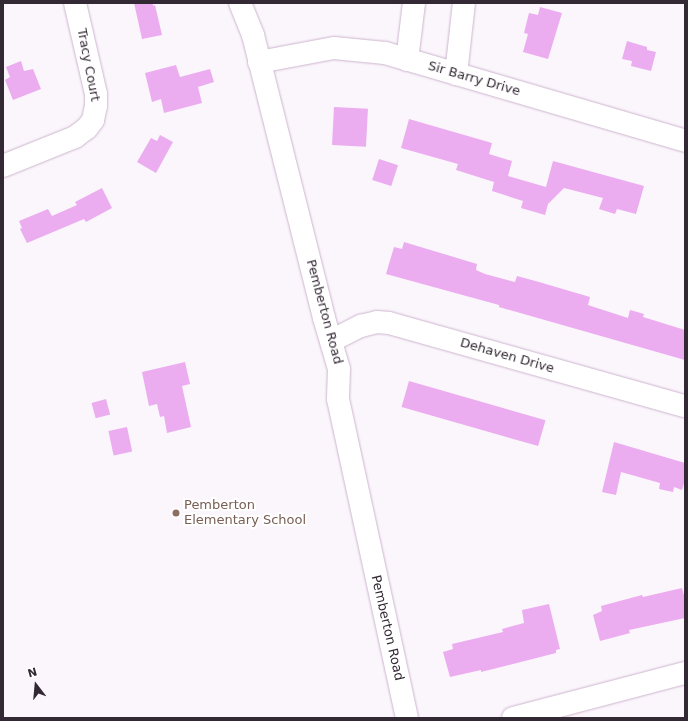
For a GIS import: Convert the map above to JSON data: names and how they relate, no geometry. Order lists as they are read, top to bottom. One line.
{"streets":{"street":["Tracy Court","Sir Barry Drive","Pemberton Road","Dehaven Drive"]},"crossings":[["Sir Barry Drive","Pemberton Road"],["Pemberton Road","Dehaven Drive"]],"places":["Pemberton Elementary School"],"north":"top"}
